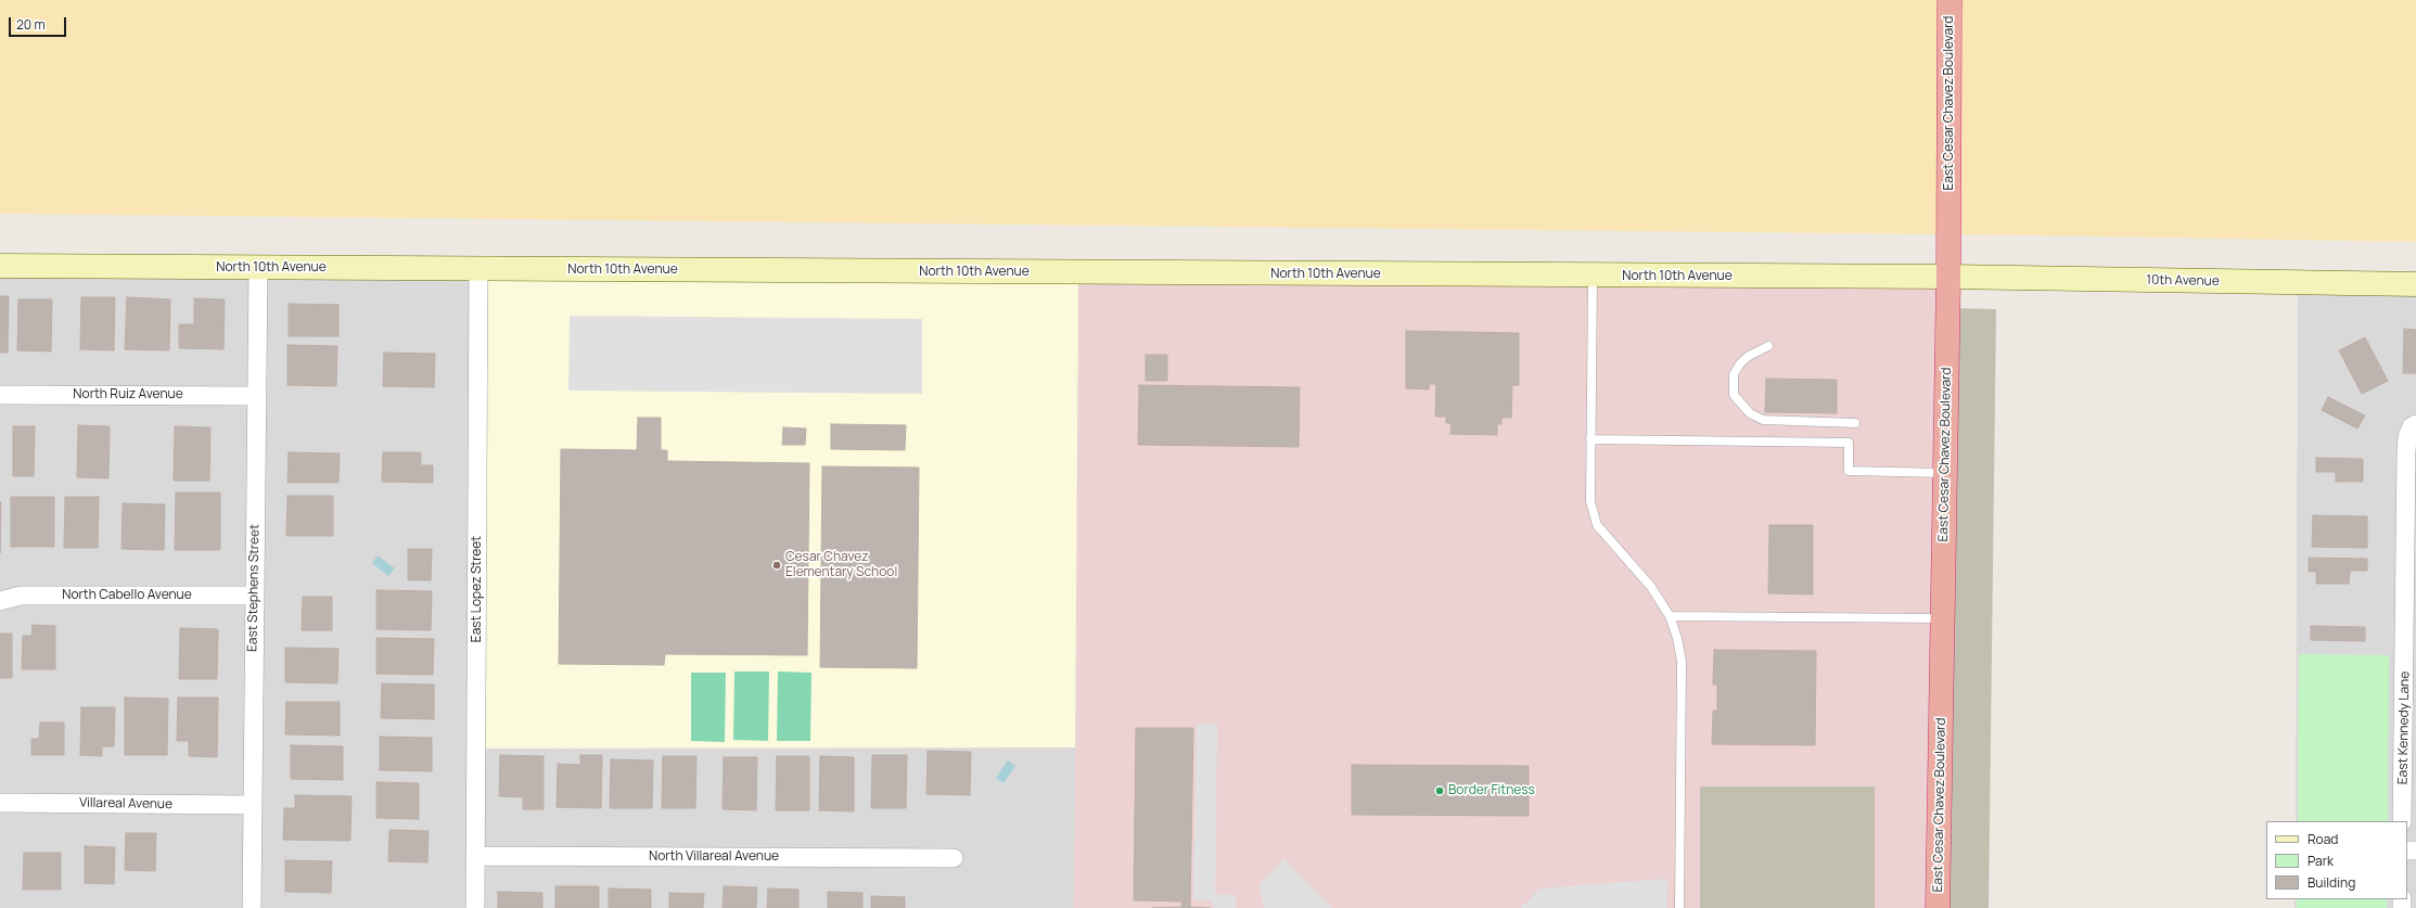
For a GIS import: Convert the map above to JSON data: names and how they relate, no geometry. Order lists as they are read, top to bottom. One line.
{"streets":{"highway":["East Cesar Chavez Boulevard"],"main road":["North 10th Avenue","10th Avenue"],"street":["North Ruiz Avenue","East Stephens Street","East Lopez Street","North Cabello Avenue","East Kennedy Lane","Villareal Avenue","North Villareal Avenue"]},"crossings":[["East Cesar Chavez Boulevard","North 10th Avenue"],["East Cesar Chavez Boulevard","10th Avenue"],["North 10th Avenue","10th Avenue"],["North 10th Avenue","East Stephens Street"],["North 10th Avenue","East Lopez Street"],["North Ruiz Avenue","East Stephens Street"],["East Stephens Street","North Cabello Avenue"],["East Stephens Street","Villareal Avenue"],["East Lopez Street","North Villareal Avenue"]],"places":["Cesar Chavez Elementary School","Border Fitness"],"legend":["Road","Park","Building"],"scale_bar":"20 m"}
